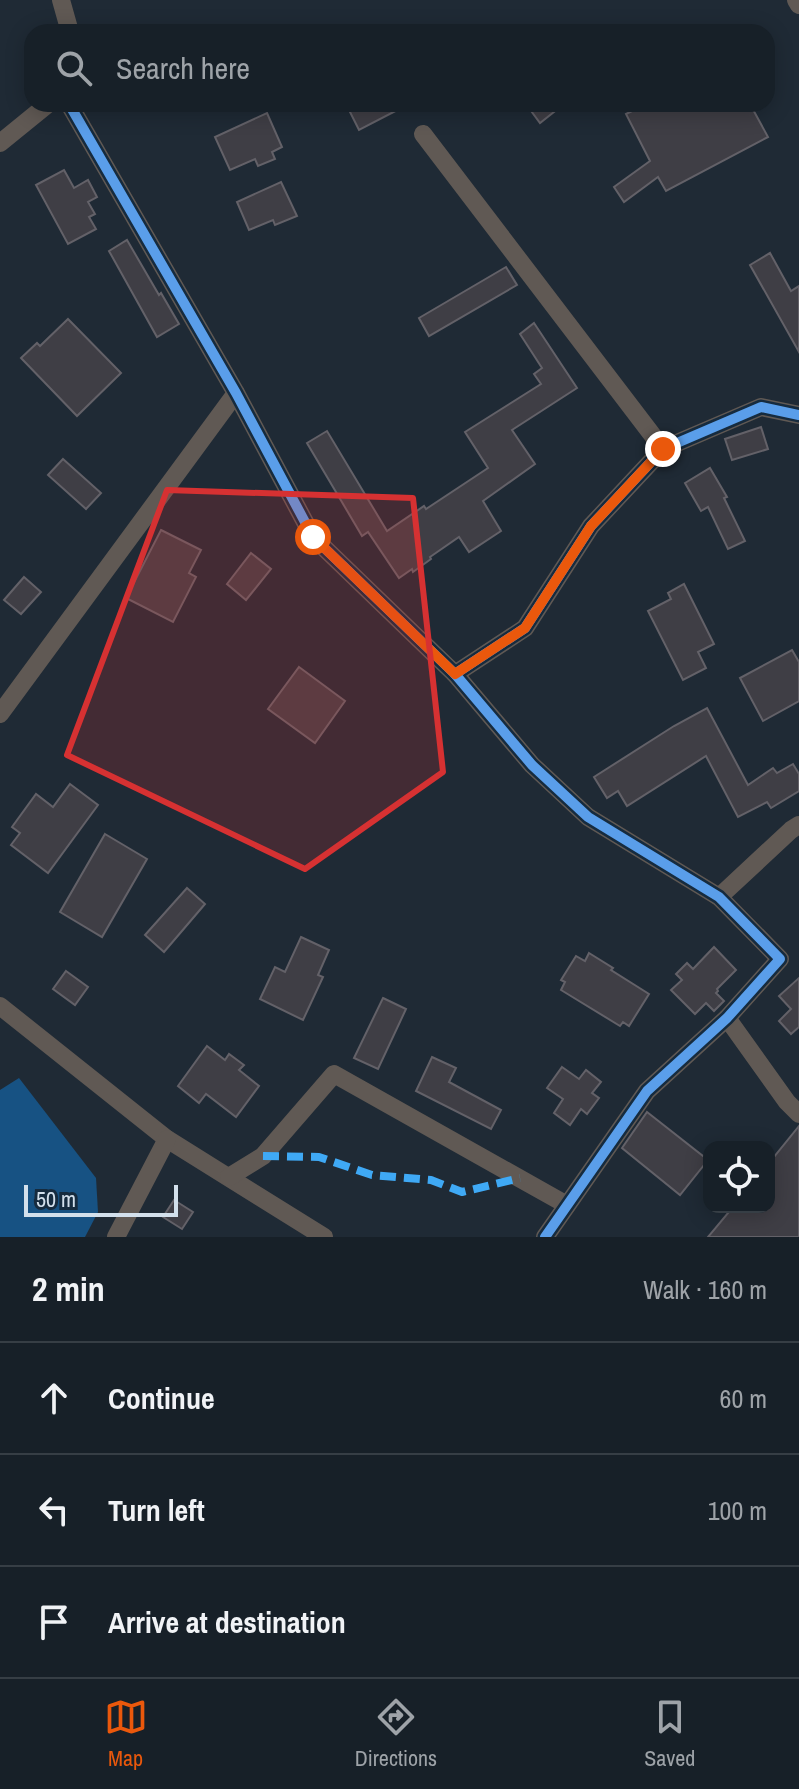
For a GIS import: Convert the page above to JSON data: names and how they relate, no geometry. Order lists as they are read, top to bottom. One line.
{"scale_bar":"50 m","page":{"search":"Search here","scale":"50 m","heading":["2 min","Walk · 160 m"],"list":[["Continue","60 m"],["Turn left","100 m"],"Arrive at destination"],"nav":["Map","Directions","Saved"]}}
